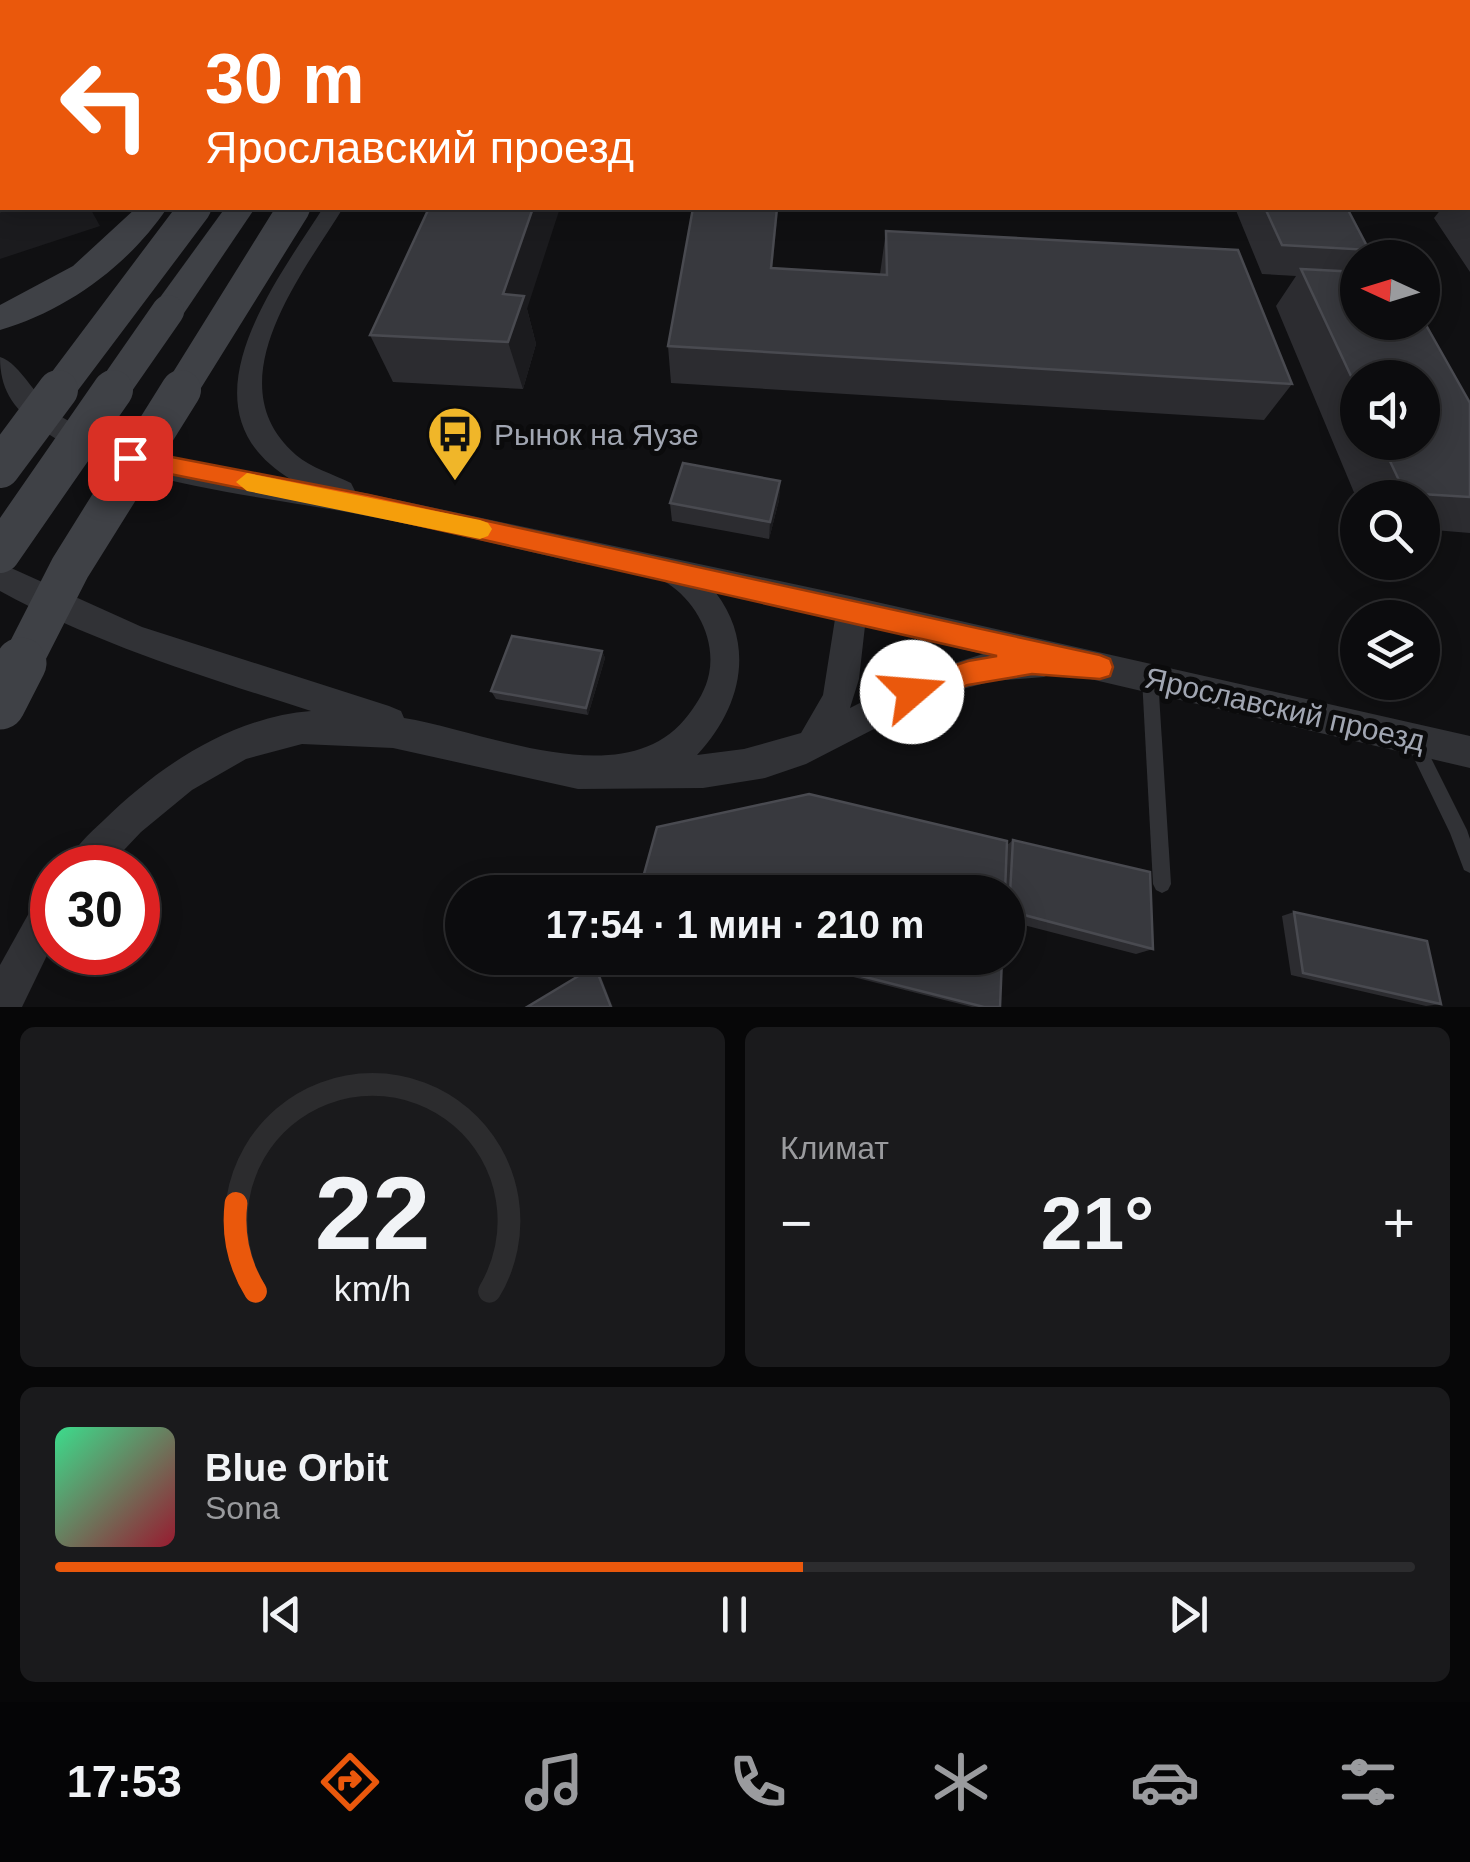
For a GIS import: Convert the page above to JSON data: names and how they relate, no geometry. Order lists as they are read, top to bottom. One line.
{"streets":{"street":["Ярославский проезд"]},"places":{"bus stop":["Рынок на Яузе"]},"north":"left","page":{"turn":["30 m","Ярославский проезд"],"limit":"30","trip":"17:54 · 1 мин · 210 m","tile":"Климат","heat":["−","21°","+"],"song":["Blue Orbit","Sona"],"tabs":"17:53","gauge":["22","km/h"]}}
